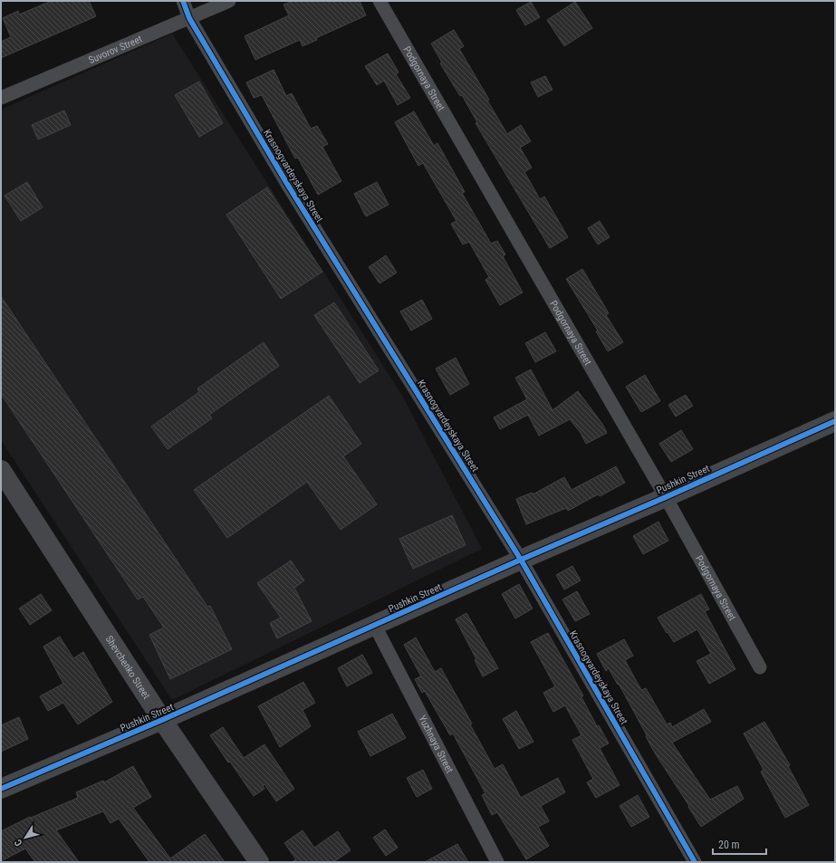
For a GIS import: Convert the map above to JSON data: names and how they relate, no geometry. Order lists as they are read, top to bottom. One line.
{"streets":{"street":["Suvorov Street","Podgornaya Street","Krasnogvardeyskaya Street","Pushkin Street","Shevchenko Street","Yuzhnaya Street"]},"crossings":[["Suvorov Street","Krasnogvardeyskaya Street"],["Podgornaya Street","Pushkin Street"],["Krasnogvardeyskaya Street","Pushkin Street"],["Pushkin Street","Shevchenko Street"],["Pushkin Street","Yuzhnaya Street"]],"scale_bar":"20 m","north":"bottom left"}
